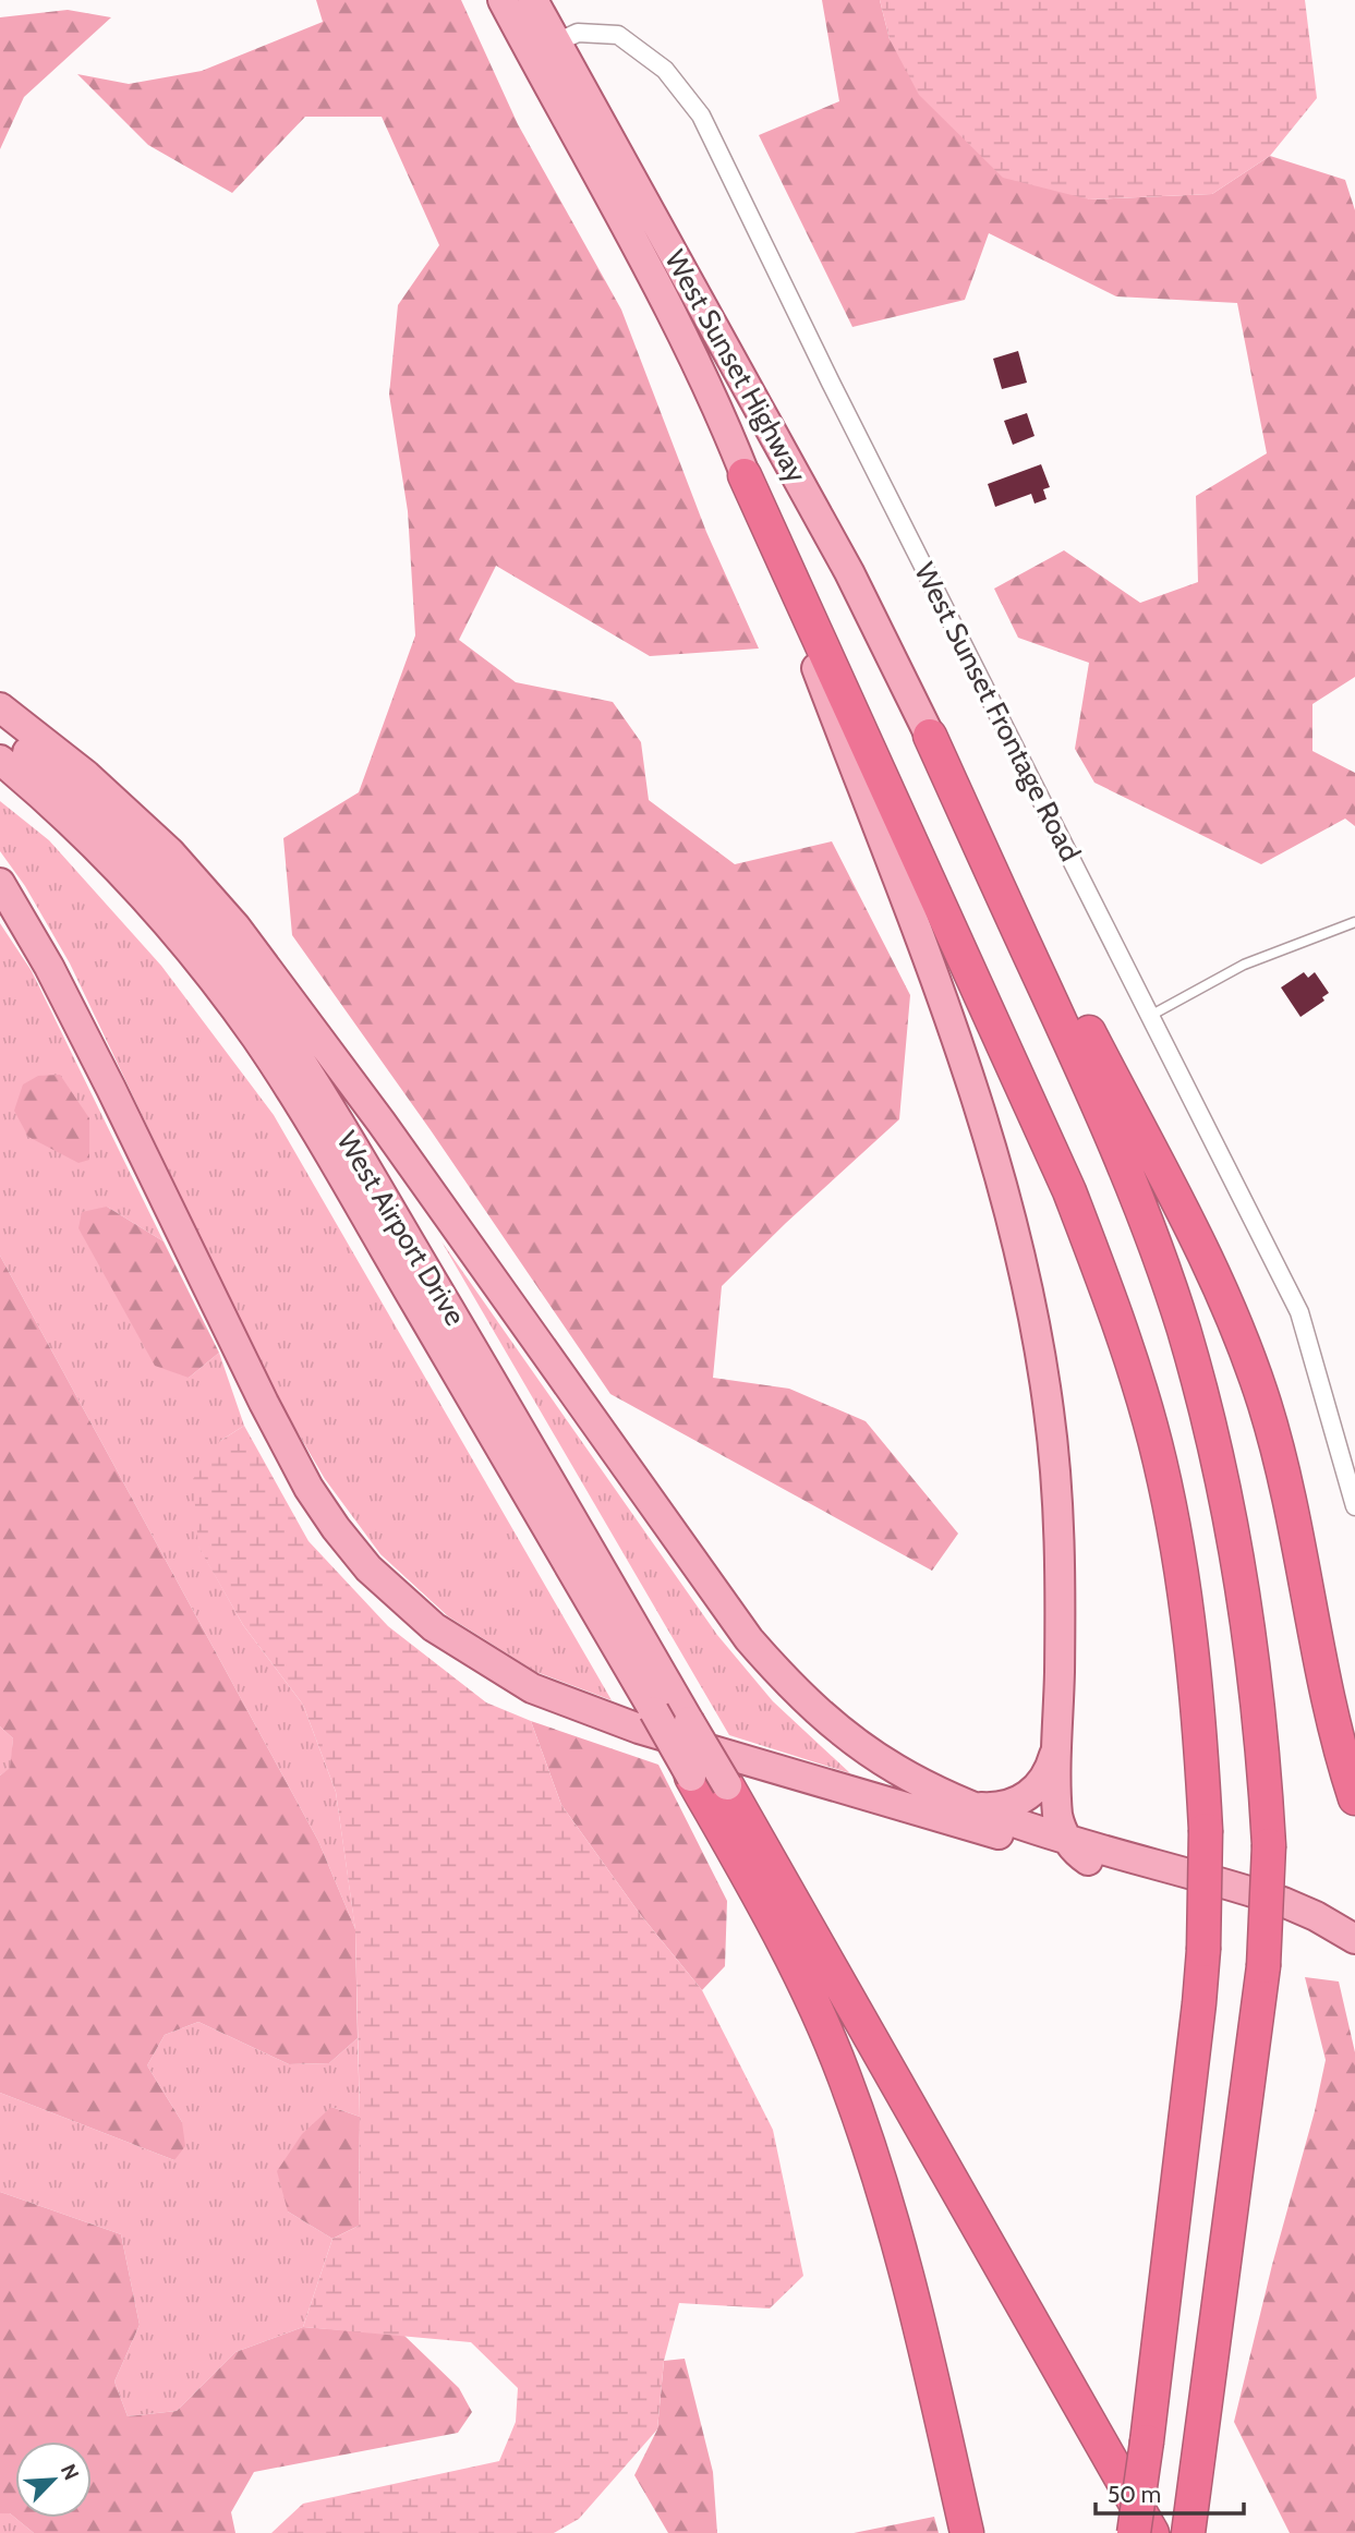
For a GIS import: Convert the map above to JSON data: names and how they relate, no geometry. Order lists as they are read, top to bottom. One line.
{"streets":{"main road":["West Sunset Highway","West Airport Drive"],"street":["West Sunset Frontage Road"]},"crossings":[["West Sunset Highway","West Sunset Frontage Road"]],"scale_bar":"50 m","north":"top right"}
